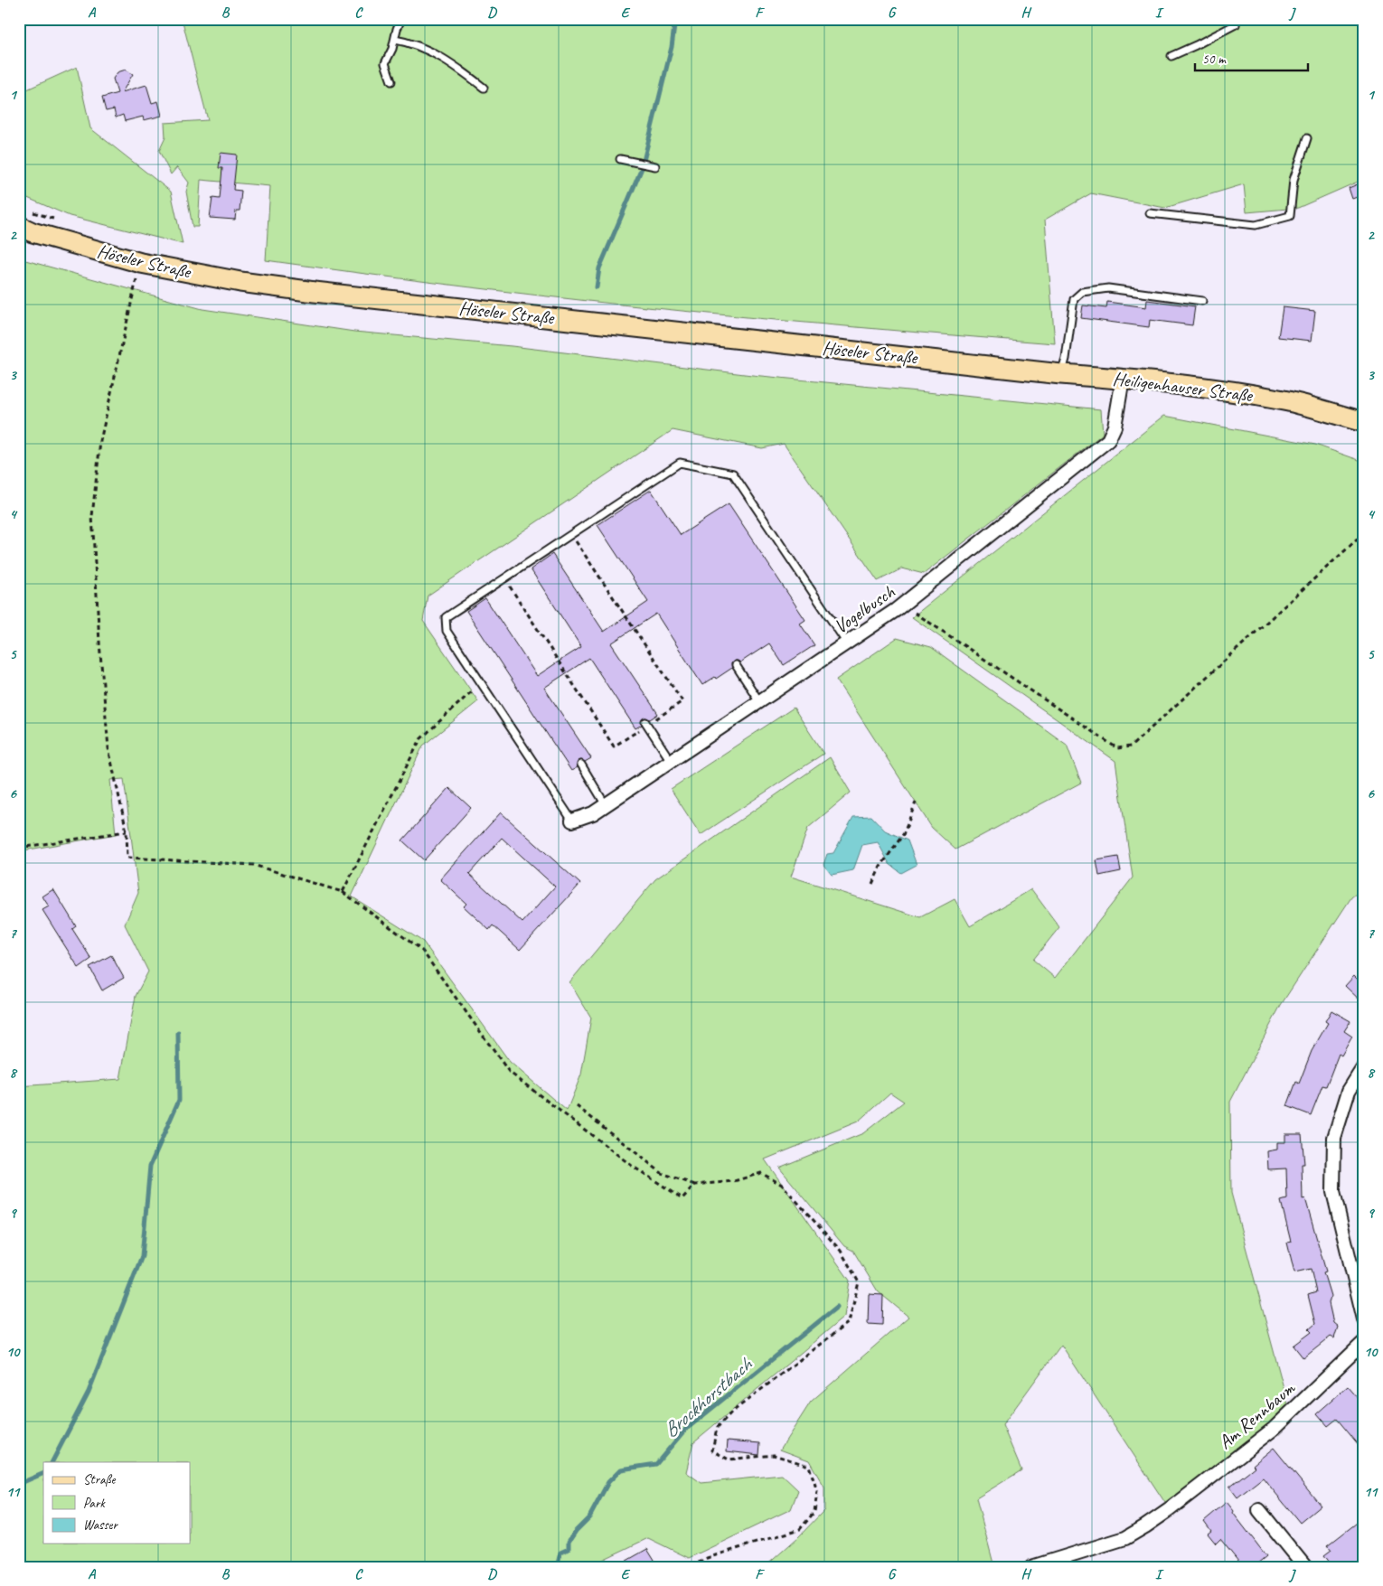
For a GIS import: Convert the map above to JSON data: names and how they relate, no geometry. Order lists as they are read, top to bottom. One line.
{"streets":{"main road":["Höseler Straße","Heiligenhauser Straße"],"street":["Vogelbusch","Am Rennbaum"]},"crossings":[["Höseler Straße","Heiligenhauser Straße"],["Heiligenhauser Straße","Vogelbusch"]],"water":["Brockhorstbach"],"legend":["Straße","Park","Wasser"],"scale_bar":"50 m","grid":{"columns":["A","B","C","D","E","F","G","H","I","J"],"rows":["1","2","3","4","5","6","7","8","9","10","11"]}}
